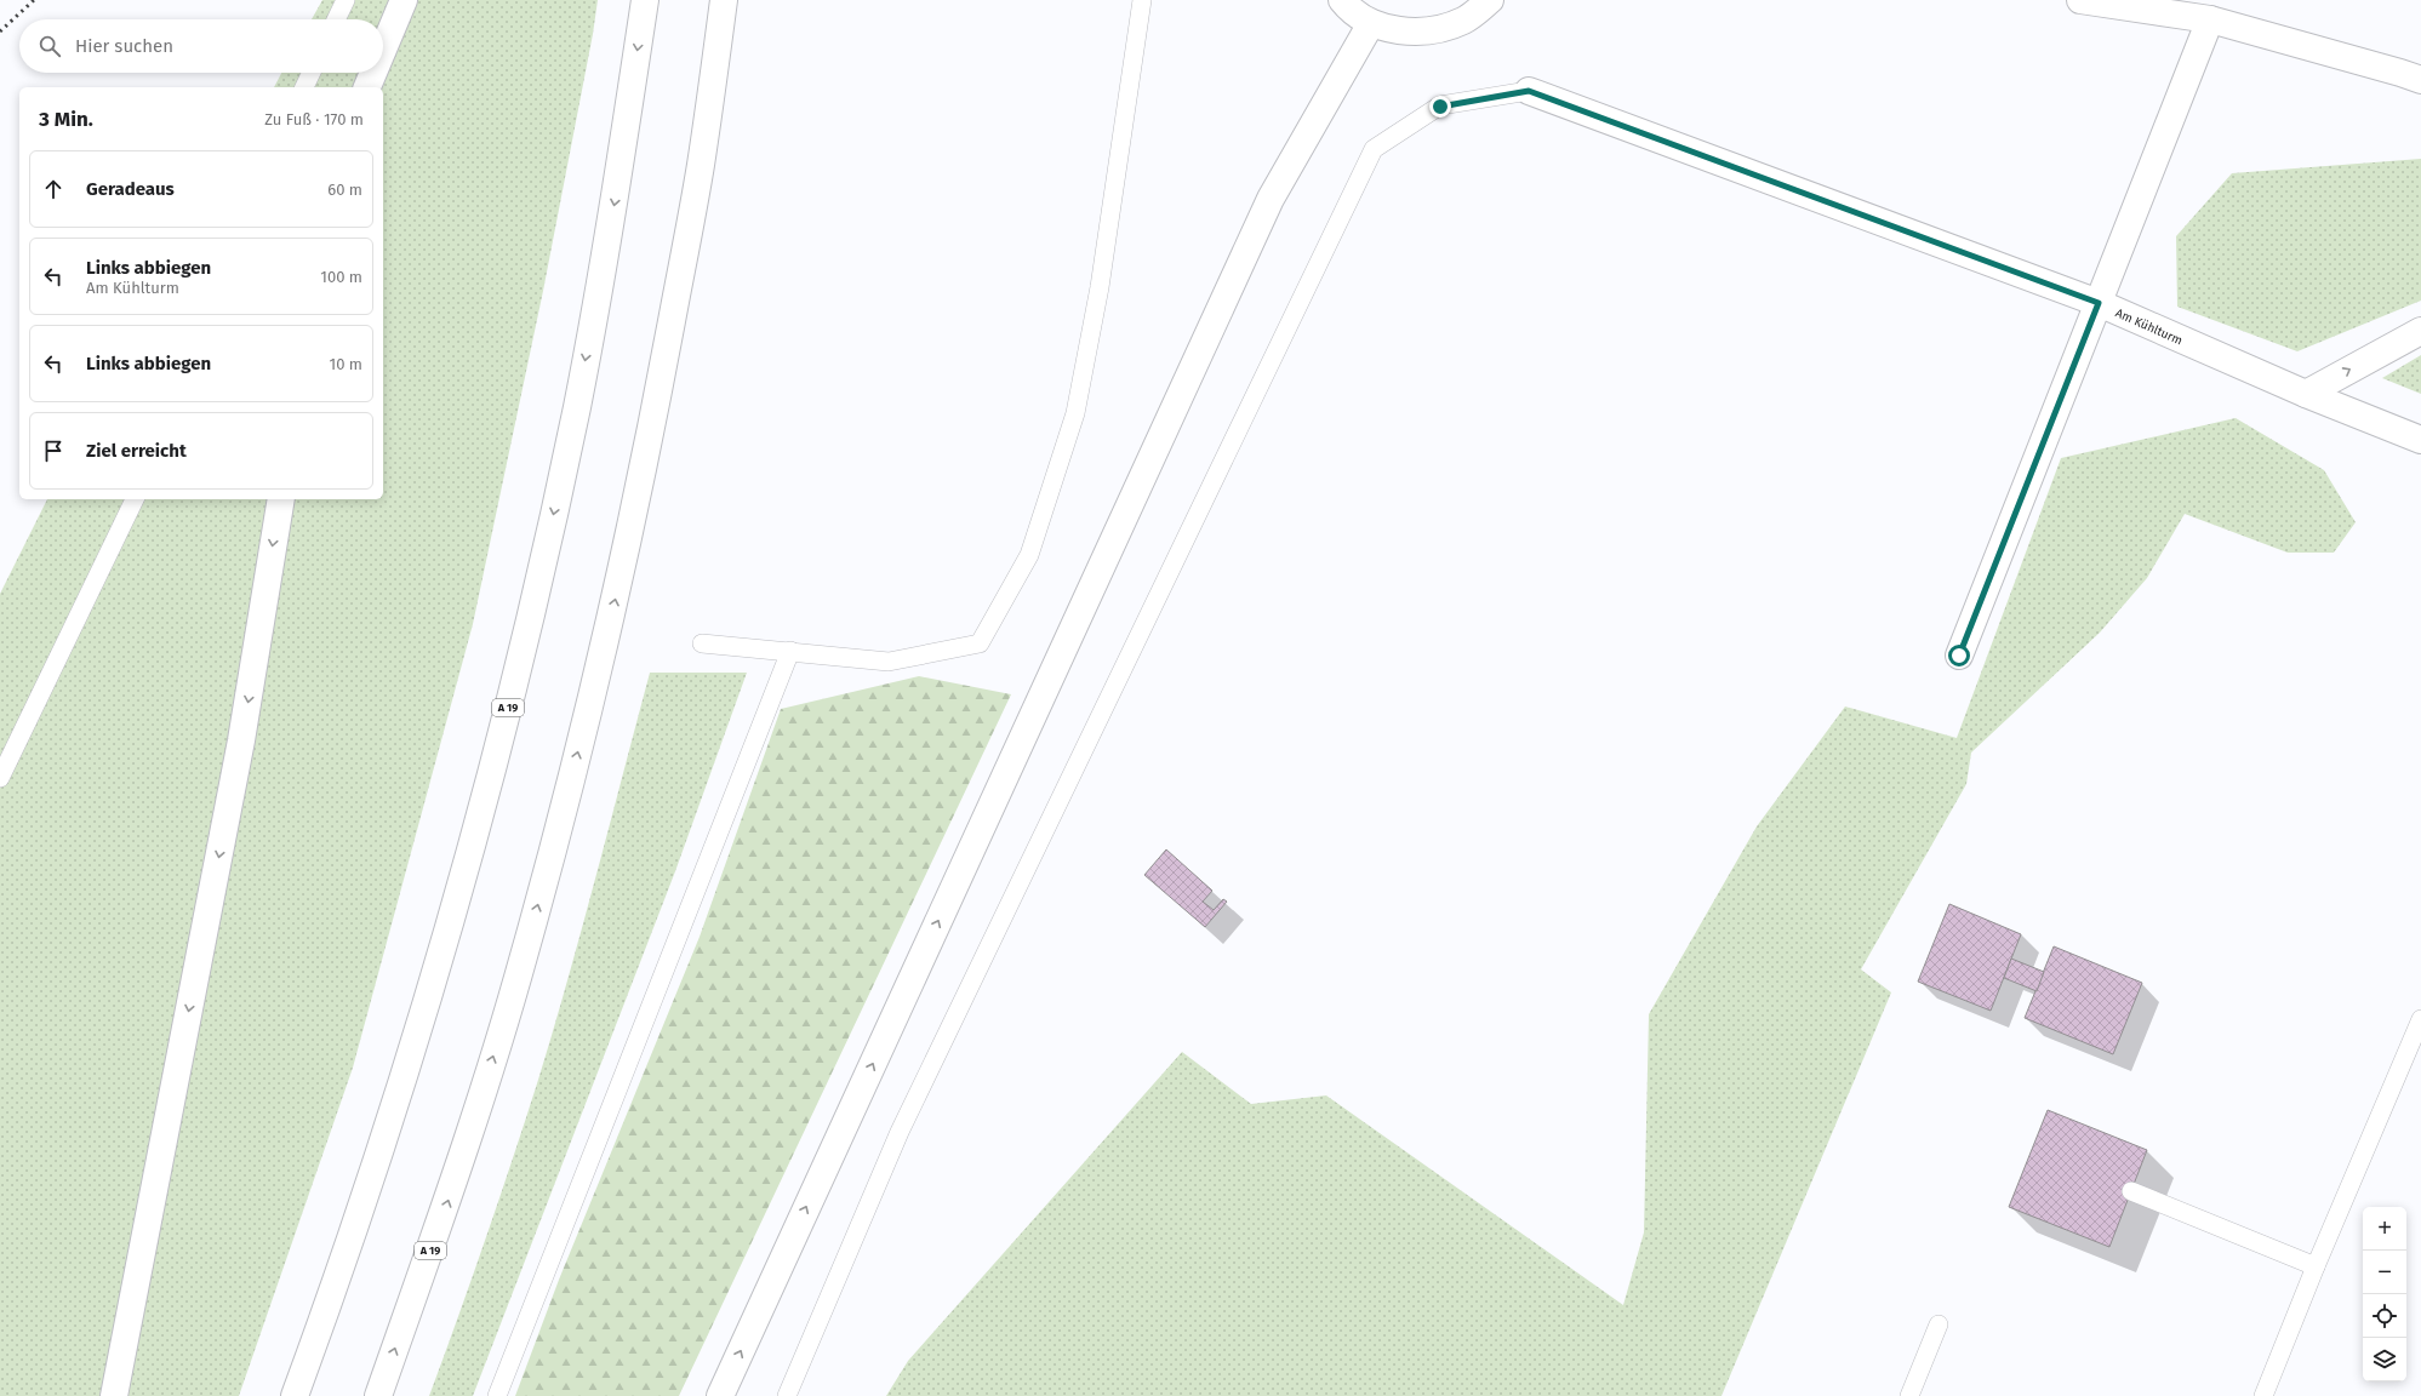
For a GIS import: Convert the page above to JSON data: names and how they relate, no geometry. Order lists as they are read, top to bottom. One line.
{"streets":{"main road":["Am Kühlturm","A 19"]},"page":{"search":"Hier suchen","heading":["3 Min.","Zu Fuß · 170 m"],"list":[["Geradeaus","60 m"],["Links abbiegen","Am Kühlturm","100 m"],["Links abbiegen","10 m"],"Ziel erreicht"],"map_buttons":["+","−"]}}
